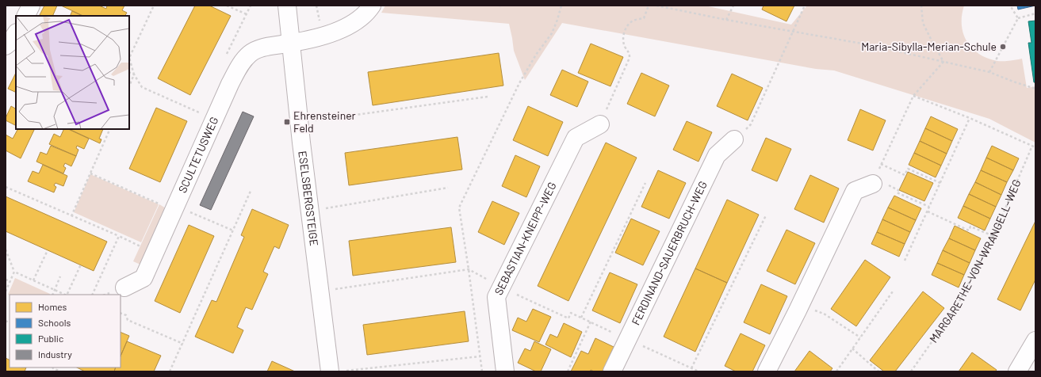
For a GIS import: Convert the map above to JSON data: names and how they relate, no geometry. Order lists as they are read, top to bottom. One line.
{"streets":{"street":["SCULTETUSWEG","ESELSBERGSTEIGE","SEBASTIAN-KNEIPP-WEG","FERDINAND-SAUERBRUCH-WEG"],"path":["MARGARETHE-VON-WRANGELL-WEG"]},"crossings":[["SCULTETUSWEG","ESELSBERGSTEIGE"]],"places":{"other":["Maria-Sibylla-Merian-Schule"],"transit":["Ehrensteiner Feld"]},"legend":["Homes","Schools","Public","Industry"]}
